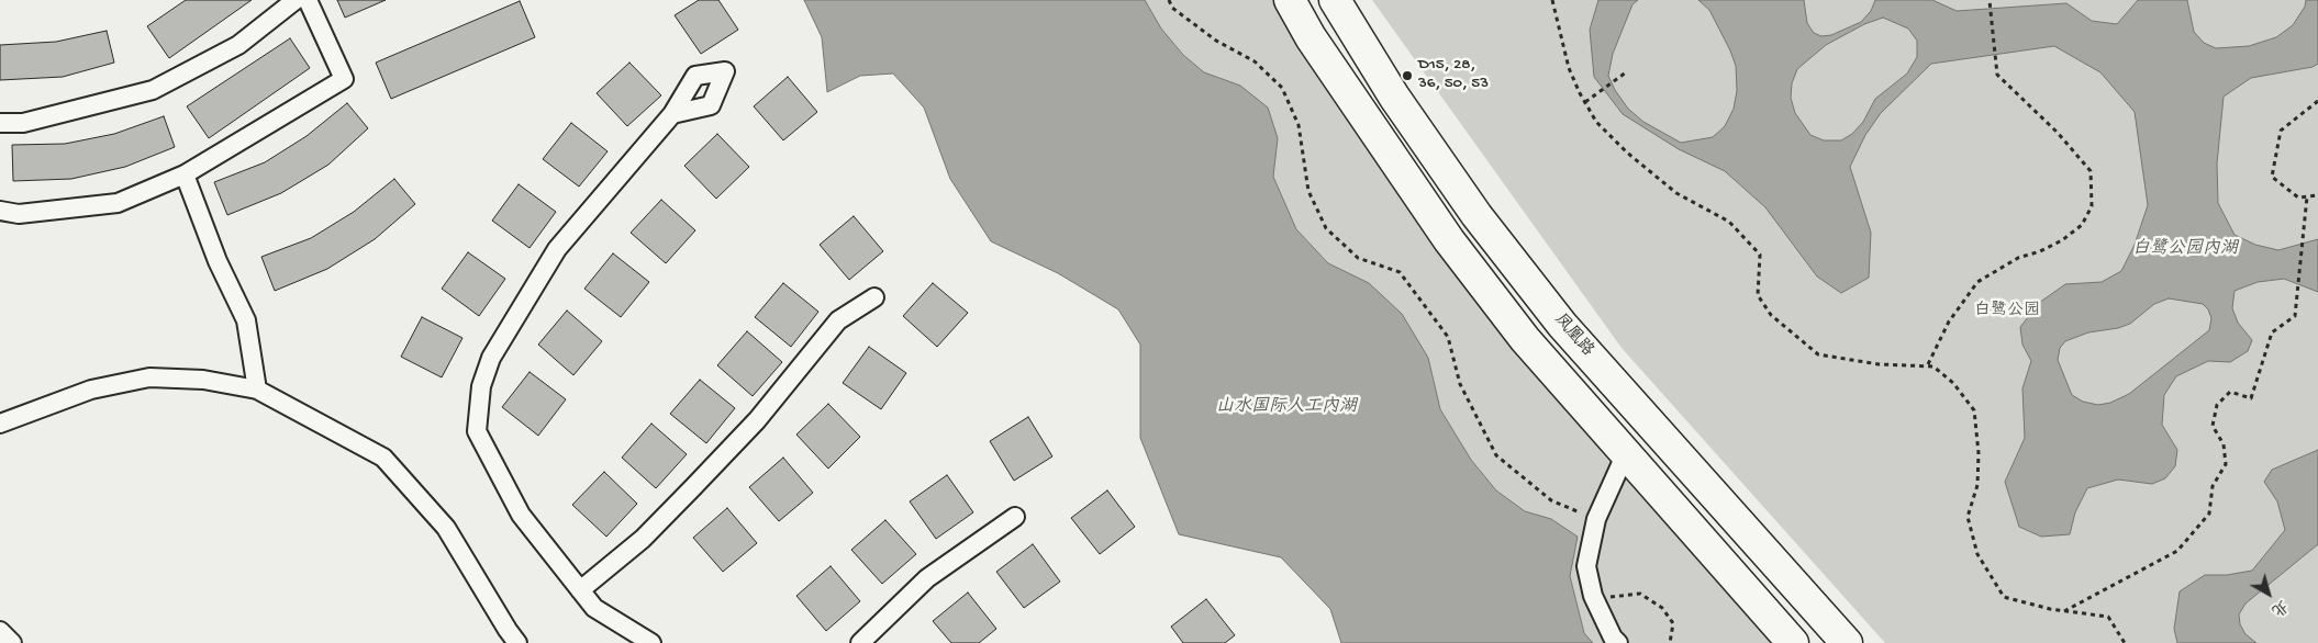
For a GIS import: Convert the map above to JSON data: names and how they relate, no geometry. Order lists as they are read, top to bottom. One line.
{"streets":{"highway":["凤凰路"]},"water":["白鹭公园内湖","山水国际人工内湖"],"parks":["白鹭公园"],"places":["D15, 28, 36, 50, 53"],"north":"bottom right"}
